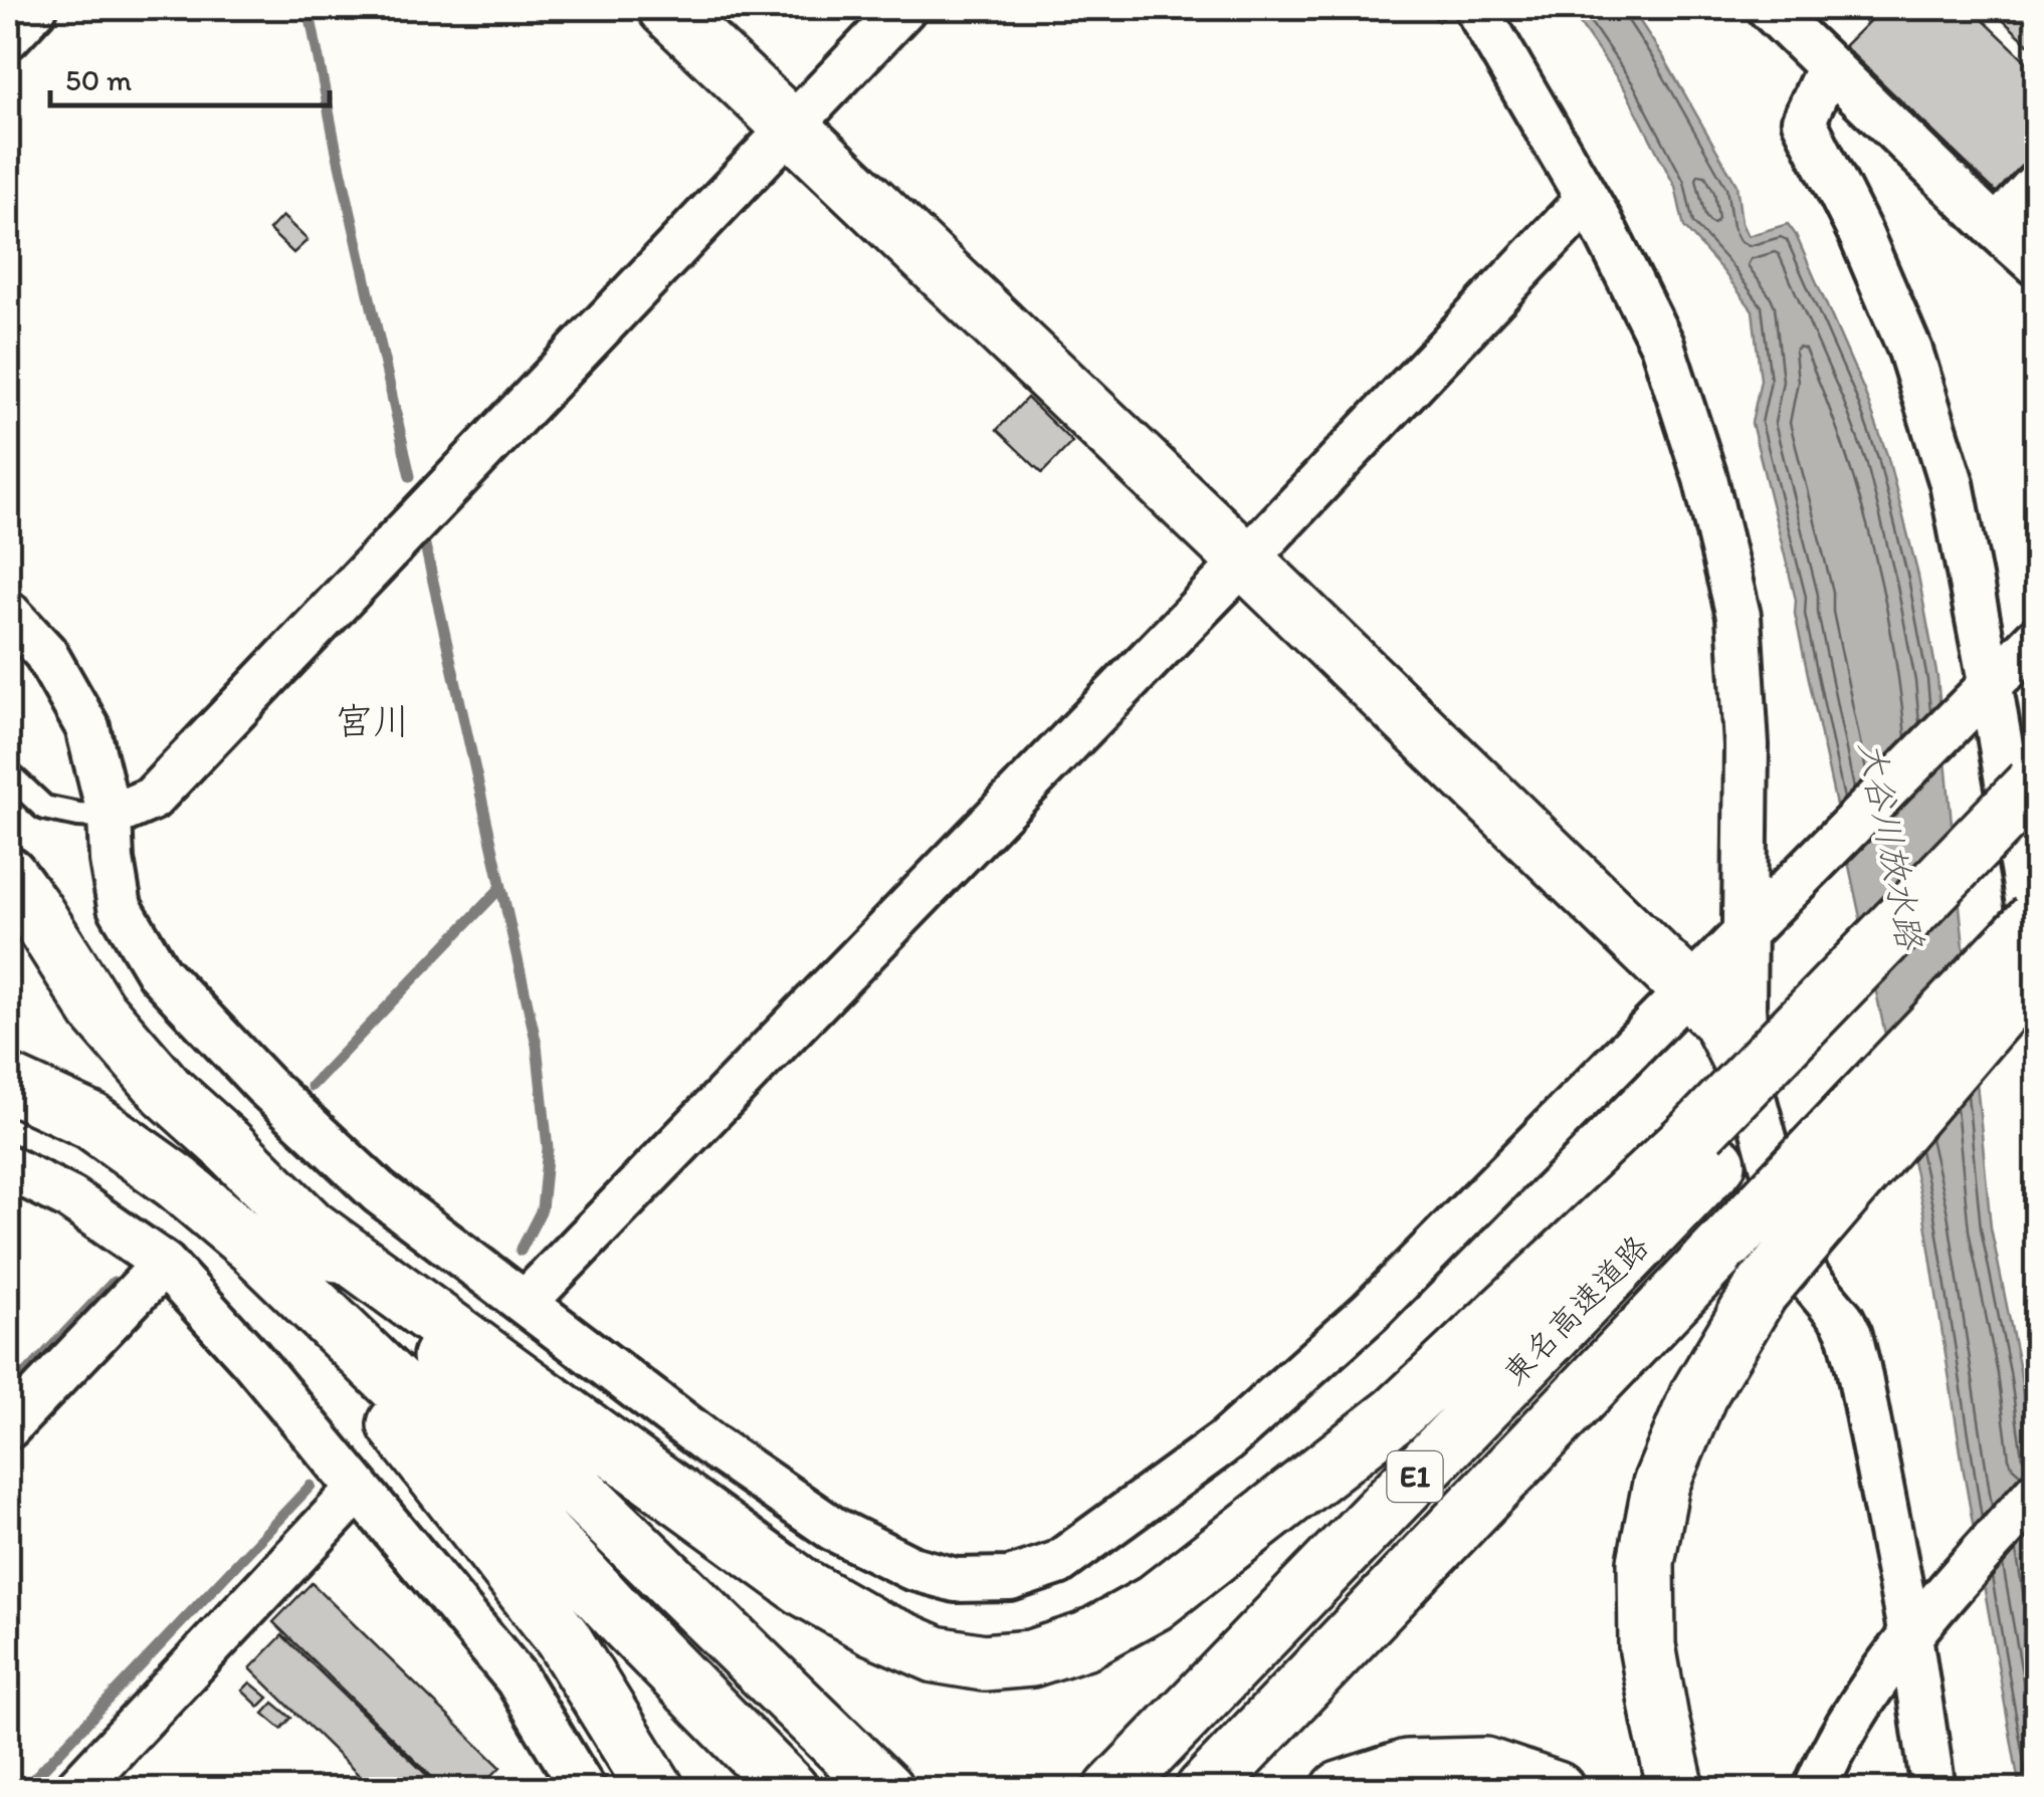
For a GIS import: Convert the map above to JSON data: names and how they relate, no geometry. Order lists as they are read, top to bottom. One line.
{"streets":{"main road":["東名高速道路","E1"]},"districts":["宮川"],"water":["大谷川放水路"],"scale_bar":"50 m"}
